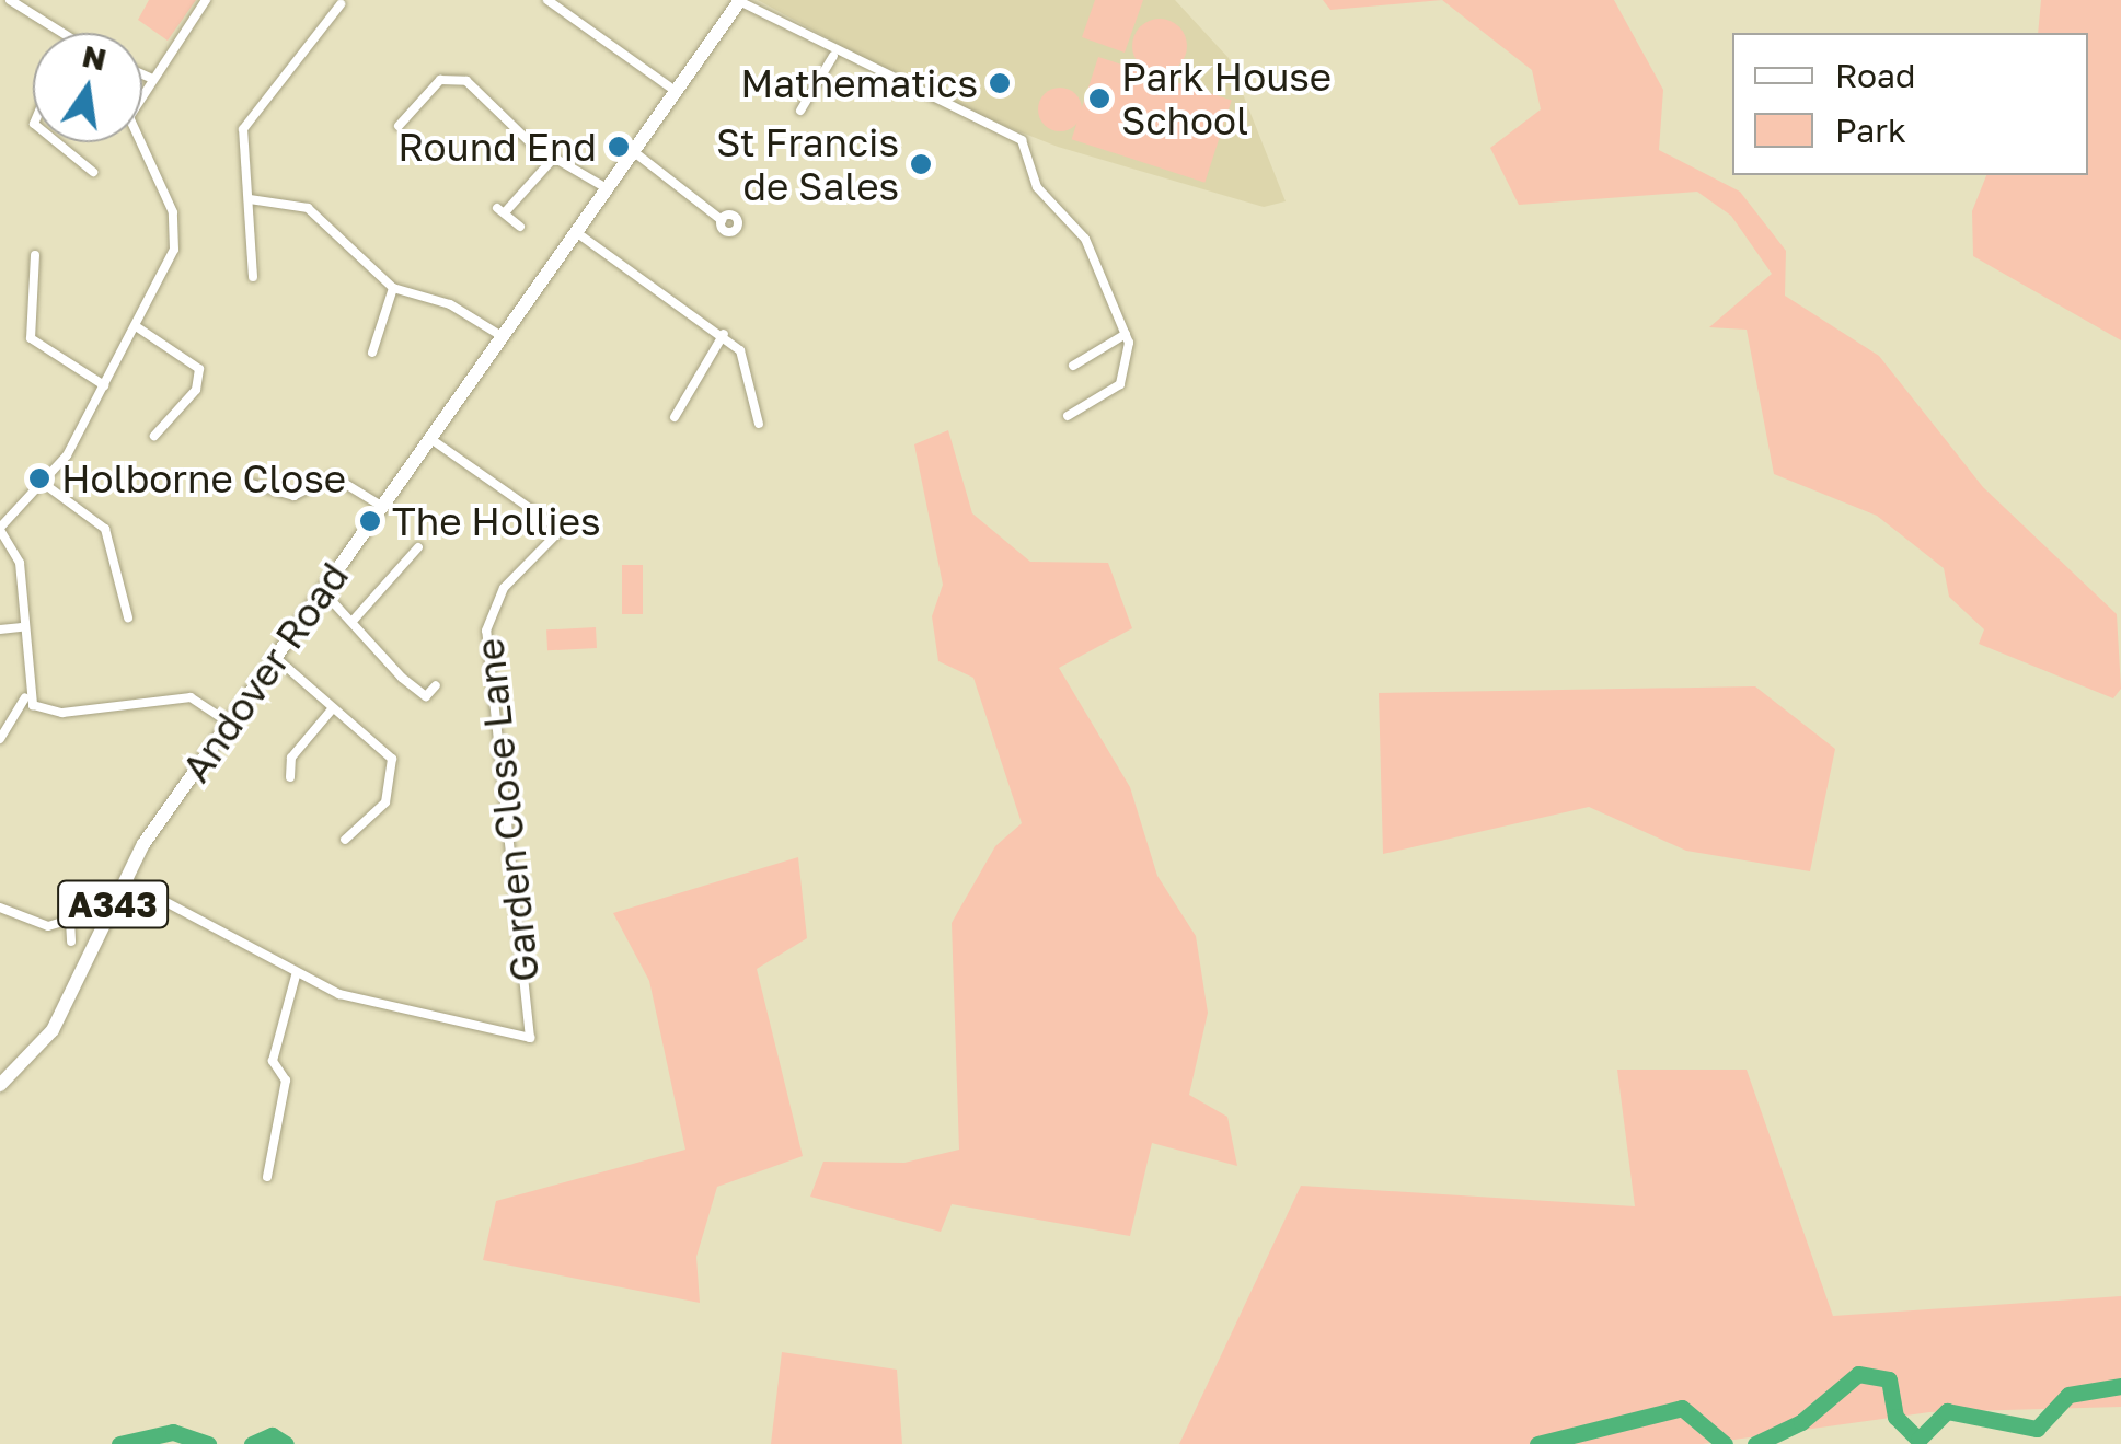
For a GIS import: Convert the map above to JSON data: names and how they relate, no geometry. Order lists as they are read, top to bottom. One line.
{"streets":{"main road":["Andover Road","A343"],"street":["Garden Close Lane"]},"crossings":[["Andover Road","Garden Close Lane"]],"places":["Mathematics","Park House School","Round End","St Francis de Sales","Holborne Close","The Hollies"],"legend":["Road","Park"],"north":"top"}
